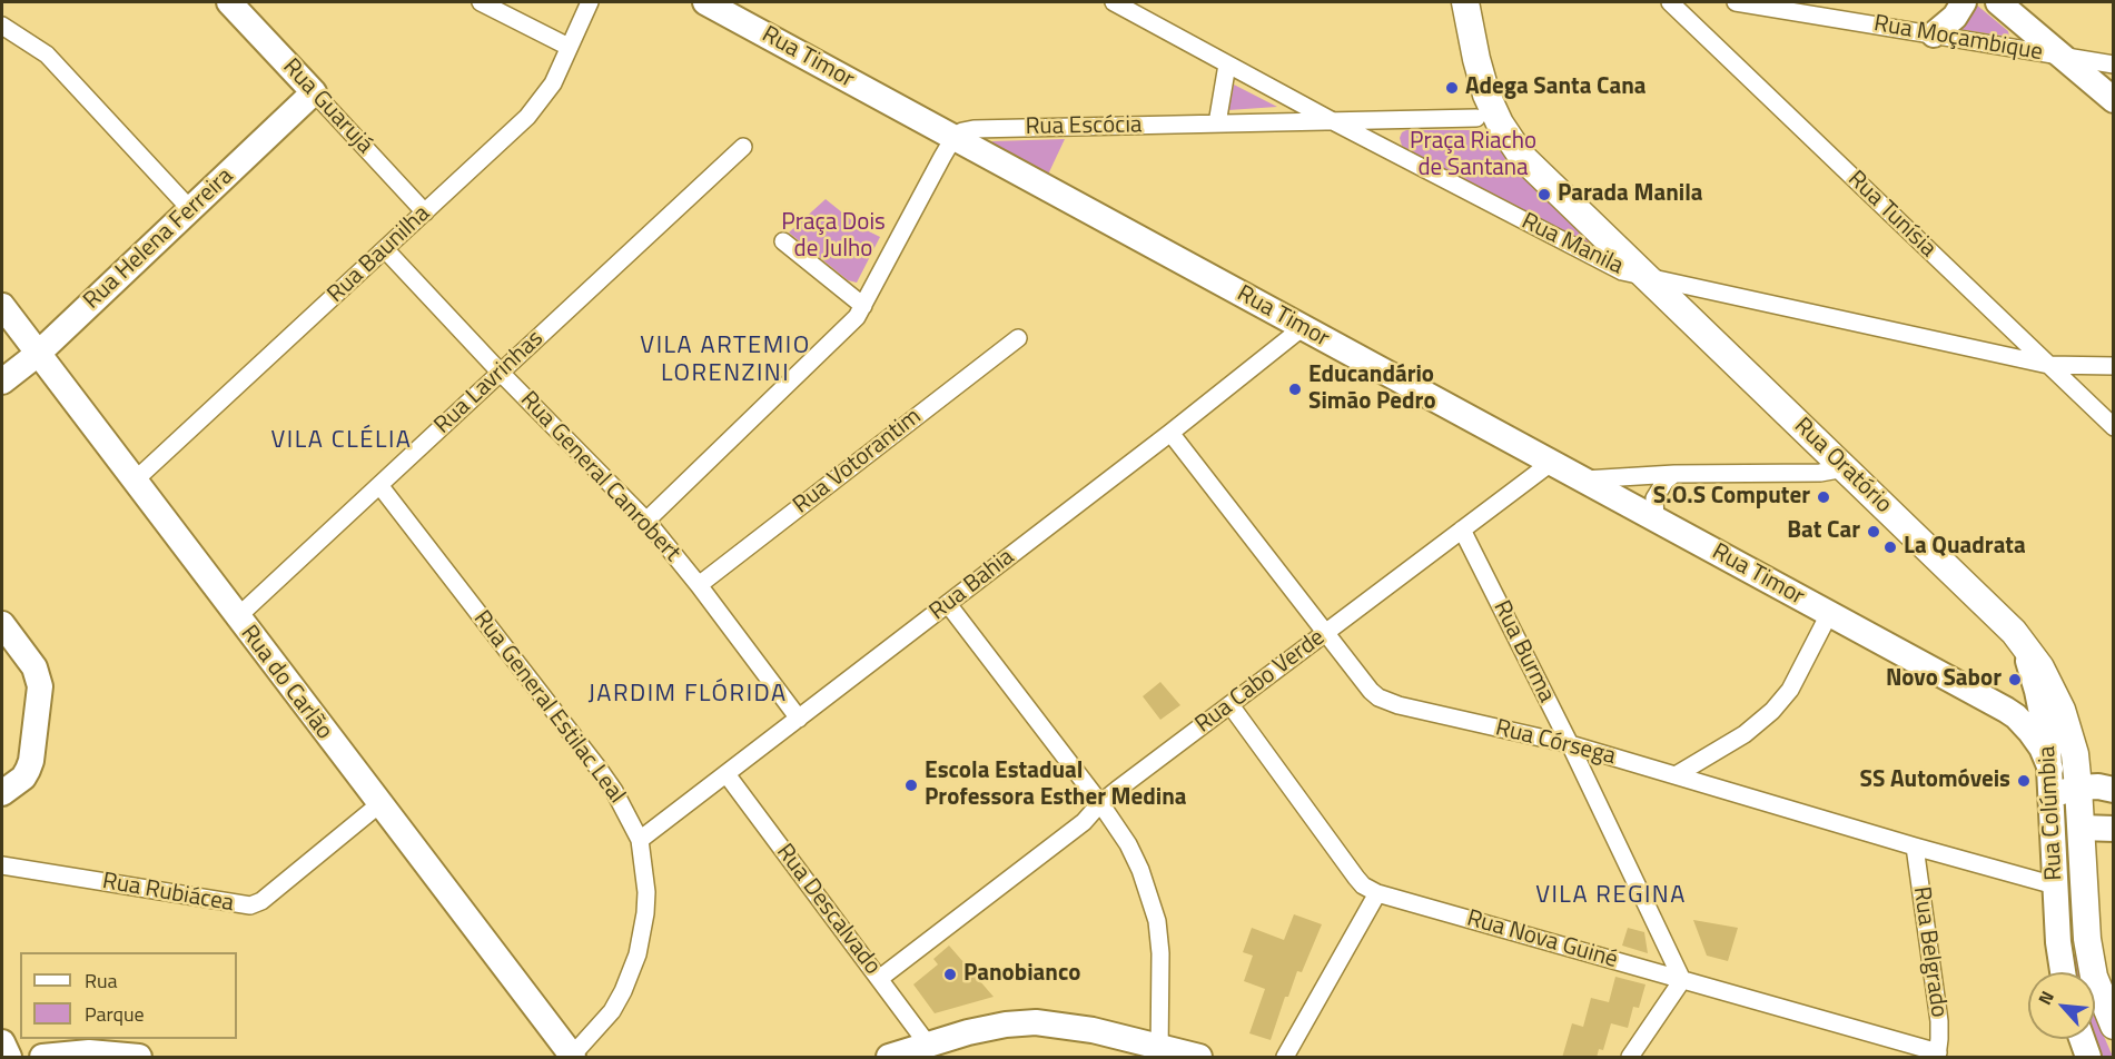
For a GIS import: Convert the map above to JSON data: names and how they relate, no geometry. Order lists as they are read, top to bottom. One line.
{"streets":{"main road":["Rua Oratório"],"street":["Rua Moçambique","Rua Timor","Rua Guarujá","Rua Escócia","Rua Tunísia","Rua Helena Ferreira","Rua Manila","Rua Baunilha","Rua Lavrinhas","Rua Votorantim","Rua General Canrobert","Rua Bahia","Rua Burma","Rua Cabo Verde","Rua do Carlão","Rua General Estilac Leal","Rua Córsega","Rua Colúmbia","Rua Rubiácea","Rua Descalvado","Rua Nova Guiné","Rua Belgrado"]},"crossings":[["Rua Timor","Rua Escócia"],["Rua Timor","Rua Bahia"],["Rua Timor","Rua Cabo Verde"],["Rua Timor","Rua Colúmbia"],["Rua Guarujá","Rua Helena Ferreira"],["Rua Guarujá","Rua Baunilha"],["Rua Escócia","Rua Manila"],["Rua Tunísia","Rua Manila"],["Rua Helena Ferreira","Rua do Carlão"],["Rua Manila","Rua Oratório"],["Rua Baunilha","Rua General Canrobert"],["Rua Baunilha","Rua do Carlão"],["Rua Lavrinhas","Rua General Canrobert"],["Rua Lavrinhas","Rua do Carlão"],["Rua Lavrinhas","Rua General Estilac Leal"],["Rua Votorantim","Rua General Canrobert"],["Rua Oratório","Rua Colúmbia"],["Rua General Canrobert","Rua Bahia"],["Rua Bahia","Rua General Estilac Leal"],["Rua Bahia","Rua Córsega"],["Rua Bahia","Rua Descalvado"],["Rua Burma","Rua Cabo Verde"],["Rua Burma","Rua Córsega"],["Rua Burma","Rua Nova Guiné"],["Rua Cabo Verde","Rua Córsega"],["Rua Cabo Verde","Rua Descalvado"],["Rua Cabo Verde","Rua Nova Guiné"],["Rua do Carlão","Rua General Estilac Leal"],["Rua do Carlão","Rua Rubiácea"],["Rua Córsega","Rua Colúmbia"],["Rua Córsega","Rua Belgrado"],["Rua Nova Guiné","Rua Belgrado"]],"districts":["VILA ARTEMIO LORENZINI","VILA CLÉLIA","JARDIM FLÓRIDA","VILA REGINA"],"parks":["Praça Riacho de Santana","Praça Dois de Julho"],"places":["Adega Santa Cana","Parada Manila","Educandário Simão Pedro","S.O.S Computer","Bat Car","La Quadrata","Novo Sabor","SS Automóveis","Escola Estadual Professora Esther Medina","Panobianco"],"legend":["Rua","Parque"],"north":"top left"}
